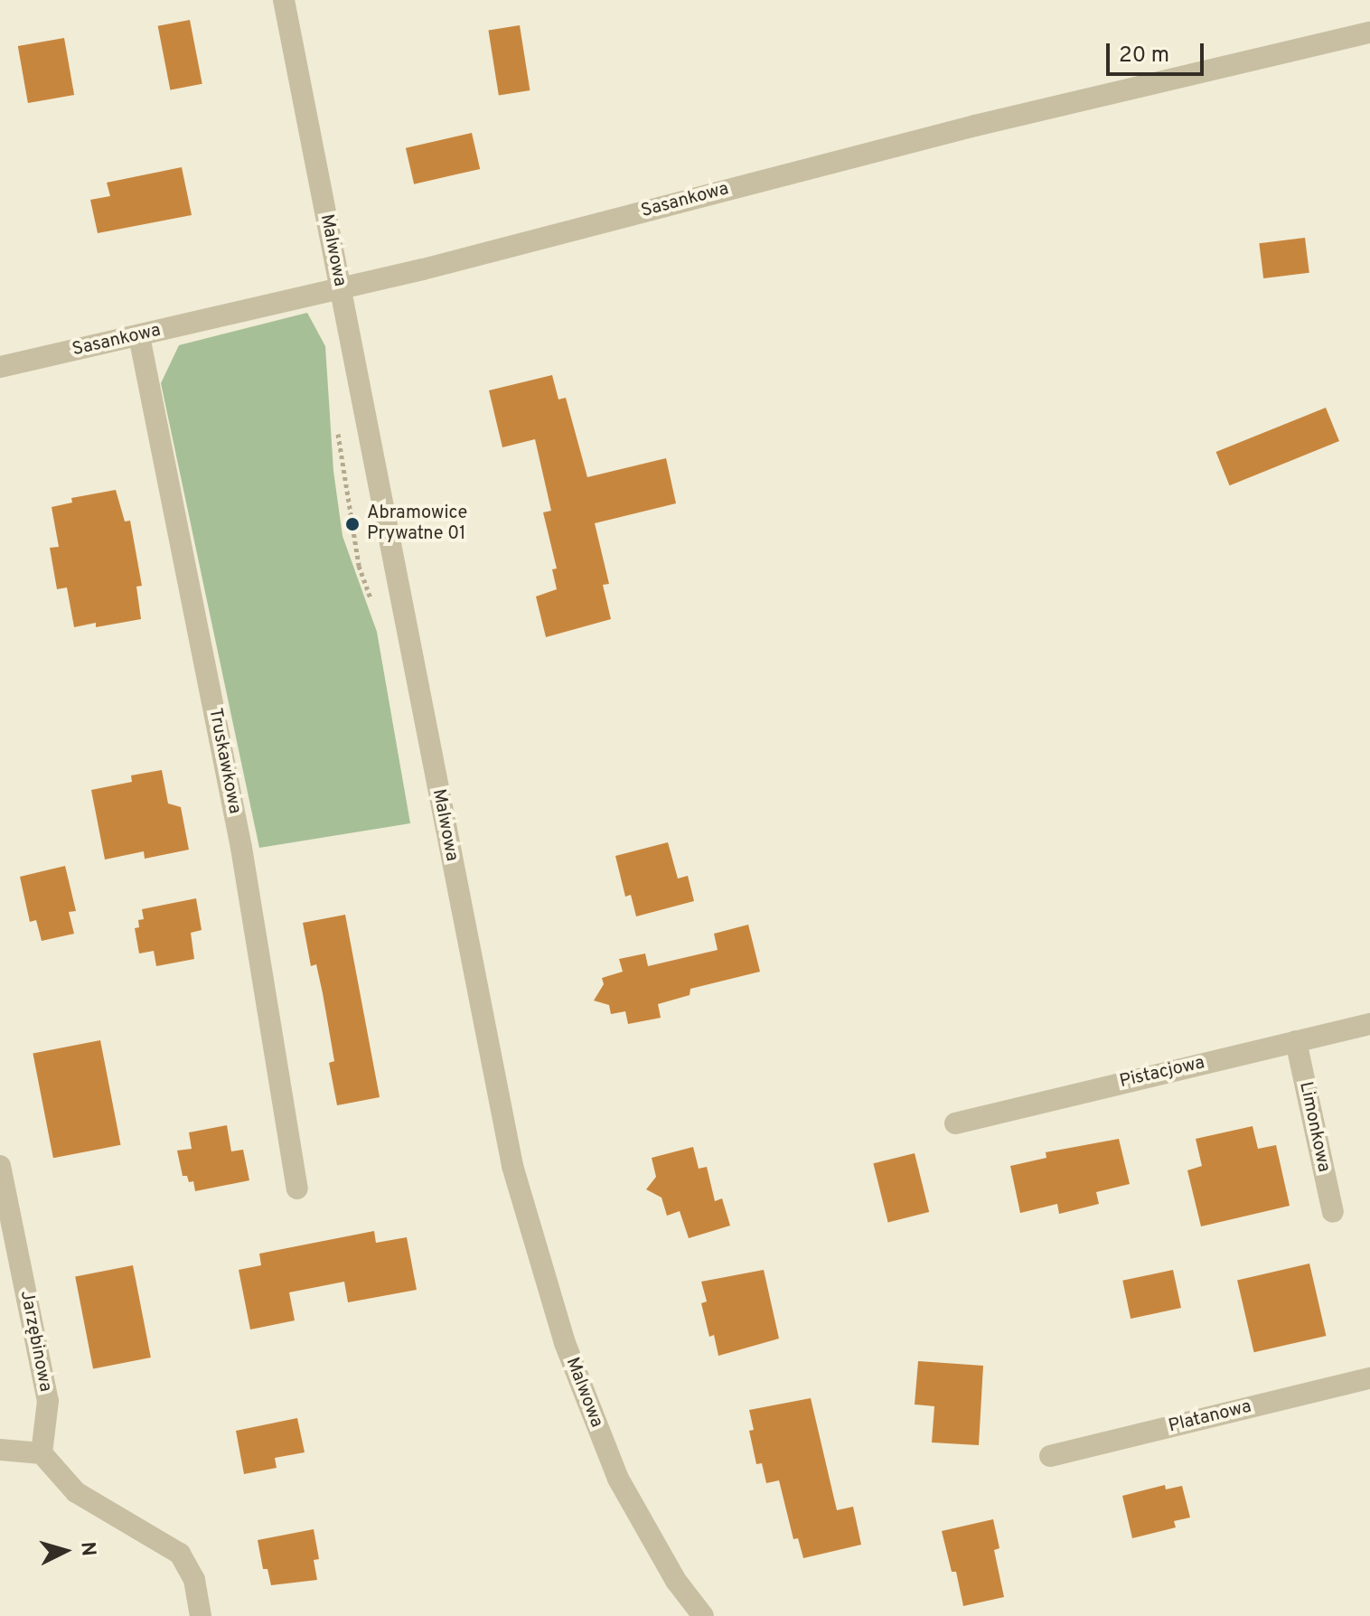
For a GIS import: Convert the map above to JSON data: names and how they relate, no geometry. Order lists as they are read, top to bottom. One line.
{"streets":{"street":["Sasankowa","Malwowa","Truskawkowa","Pistacjowa","Limonkowa","Jarzębinowa","Platanowa"]},"crossings":[["Sasankowa","Malwowa"],["Sasankowa","Truskawkowa"],["Pistacjowa","Limonkowa"]],"places":["Abramowice Prywatne 01"],"scale_bar":"20 m","north":"right"}
